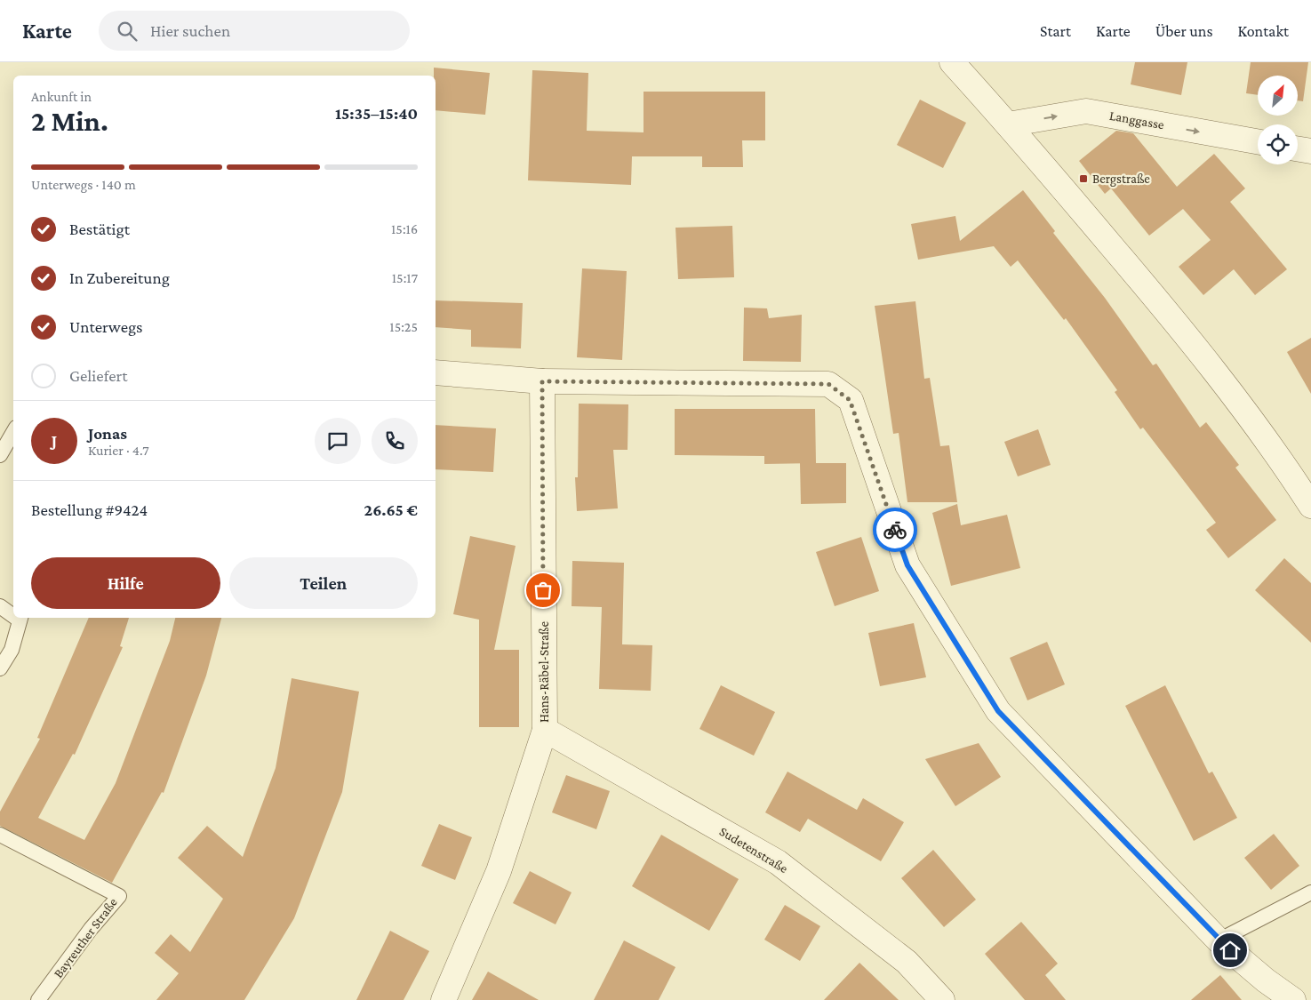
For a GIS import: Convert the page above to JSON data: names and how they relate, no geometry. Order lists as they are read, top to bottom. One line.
{"streets":{"street":["Langgasse","Hans-Räbel-Straße","Sudetenstraße"],"lane":["Bayreuther Straße"]},"crossings":[["Hans-Räbel-Straße","Sudetenstraße"]],"one_way":["Langgasse"],"places":{"transit":["Bergstraße"]},"north":"top right","page":{"header":"Karte","search":"Hier suchen","nav":["Start","Karte","Über uns","Kontakt"],"heading":["2 Min.","Ankunft in","15:35–15:40"],"panel":["Jonas","Kurier · 4.7","Bestellung #9424","26.65 €"],"bar":"Unterwegs · 140 m","list":[["Bestätigt","15:16"],["In Zubereitung","15:17"],["Unterwegs","15:25"],"Geliefert"],"round":"J","buttons":["Hilfe","Teilen"]}}
